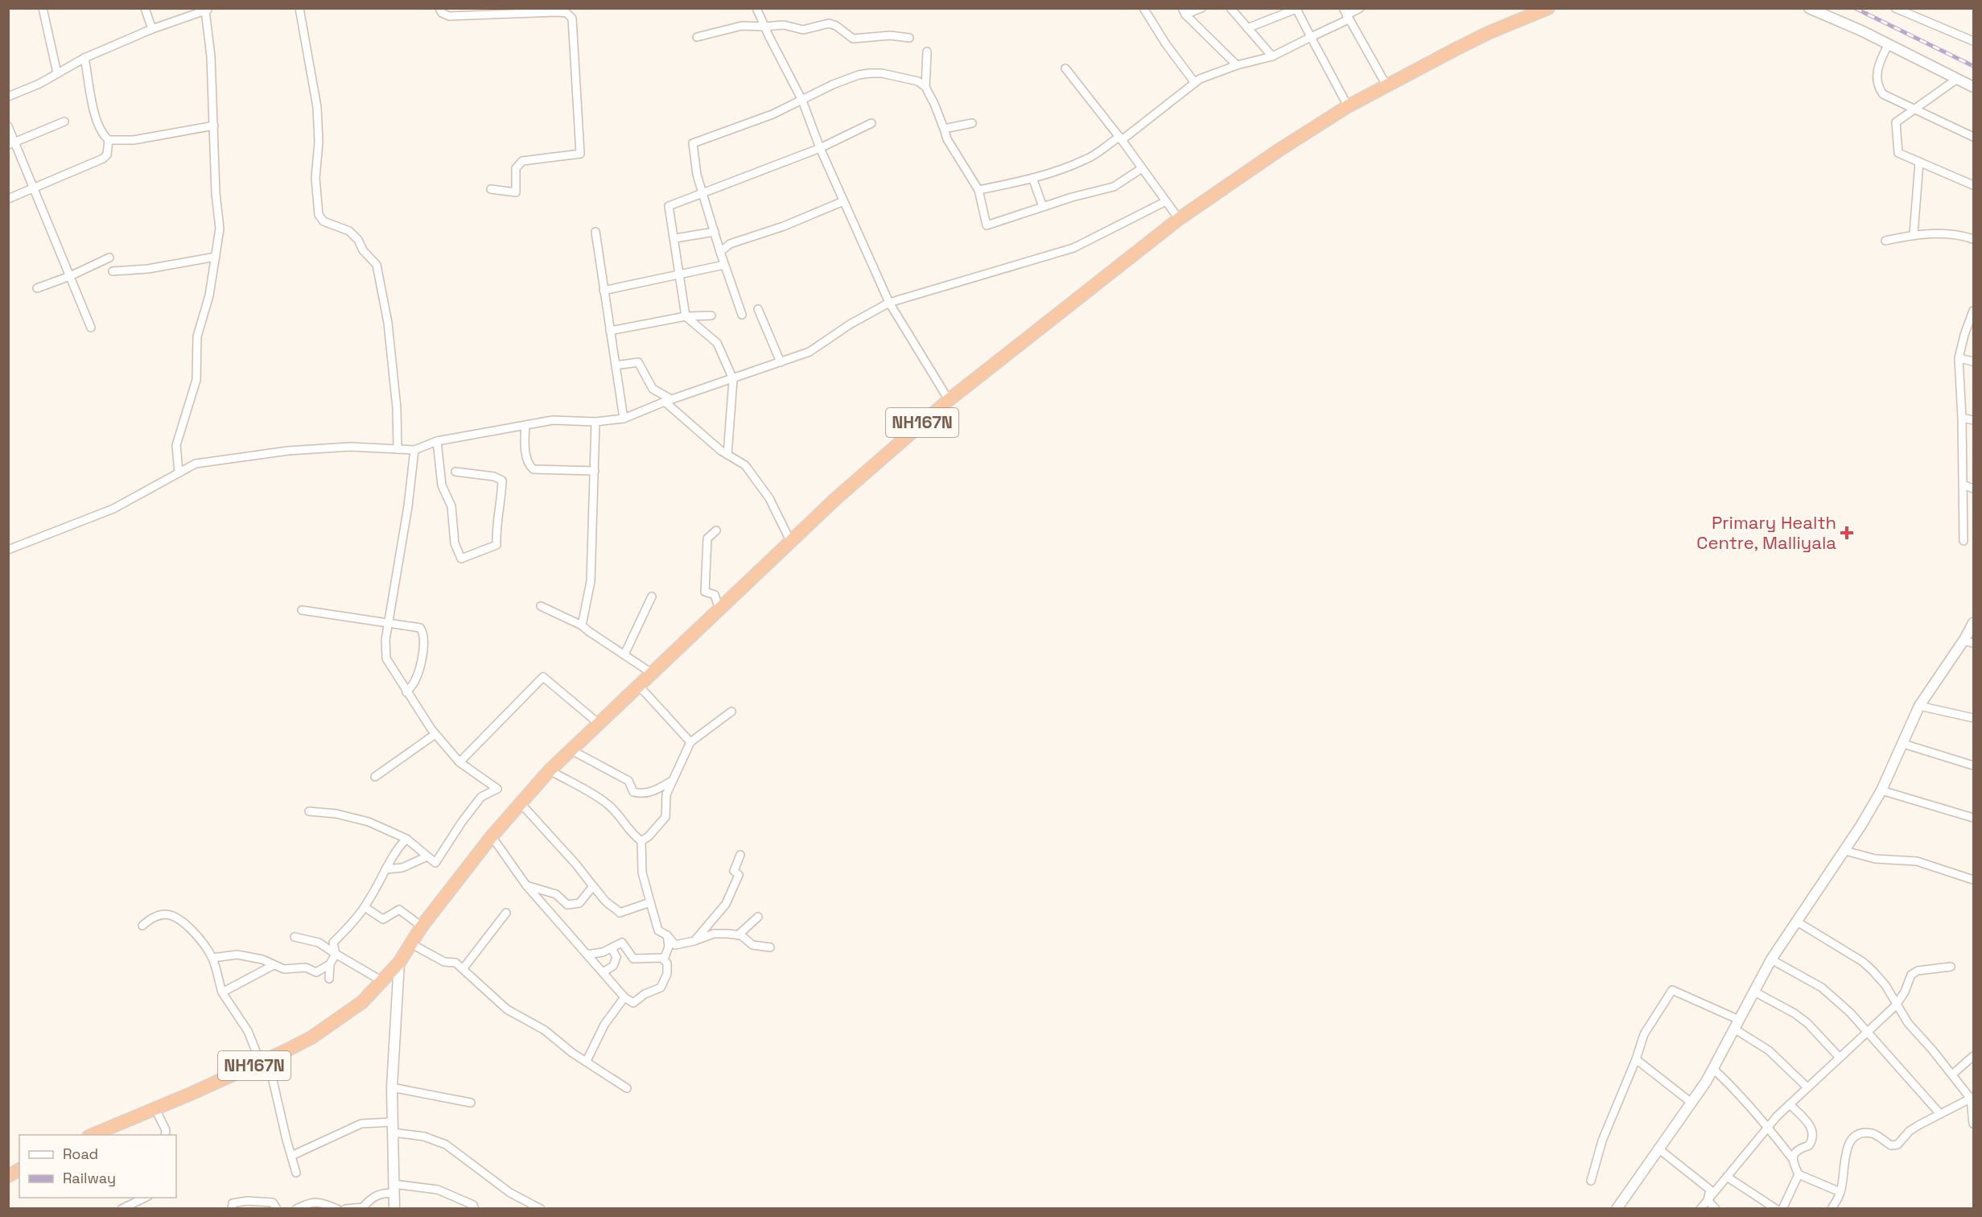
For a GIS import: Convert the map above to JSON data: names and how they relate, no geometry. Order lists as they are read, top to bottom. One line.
{"streets":{"highway":["NH167N"]},"places":{"health":["Primary Health Centre, Malliyala"]},"legend":["Road","Railway"]}
